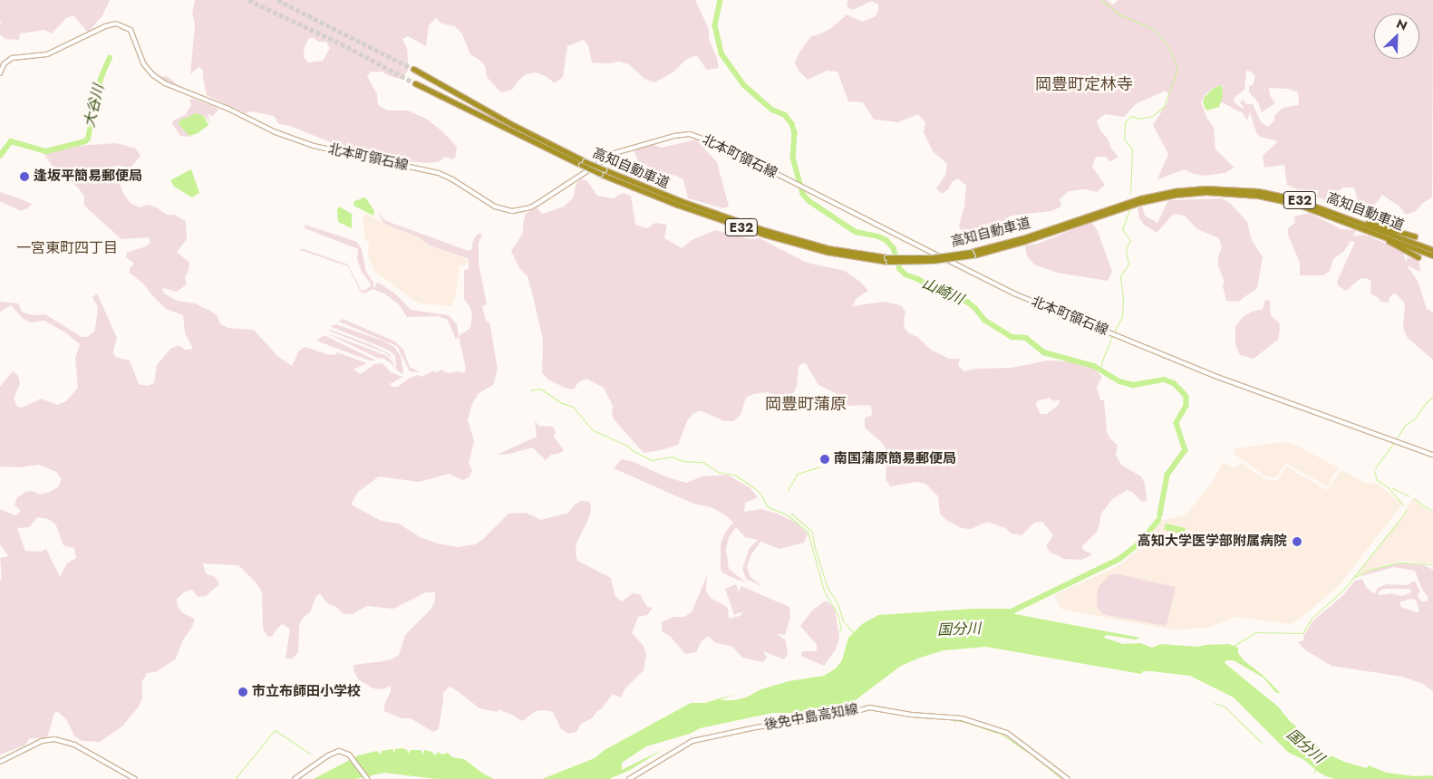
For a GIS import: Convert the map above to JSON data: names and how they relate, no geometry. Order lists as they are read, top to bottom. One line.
{"streets":{"highway":["高知自動車道","E32"],"main road":["北本町領石線","後免中島高知線"]},"districts":["岡豊町定林寺","一宮東町四丁目","岡豊町蒲原"],"water":["大谷川","山崎川","国分川"],"places":["逢坂平簡易郵便局","南国蒲原簡易郵便局","高知大学医学部附属病院","市立布師田小学校"],"north":"top right"}
